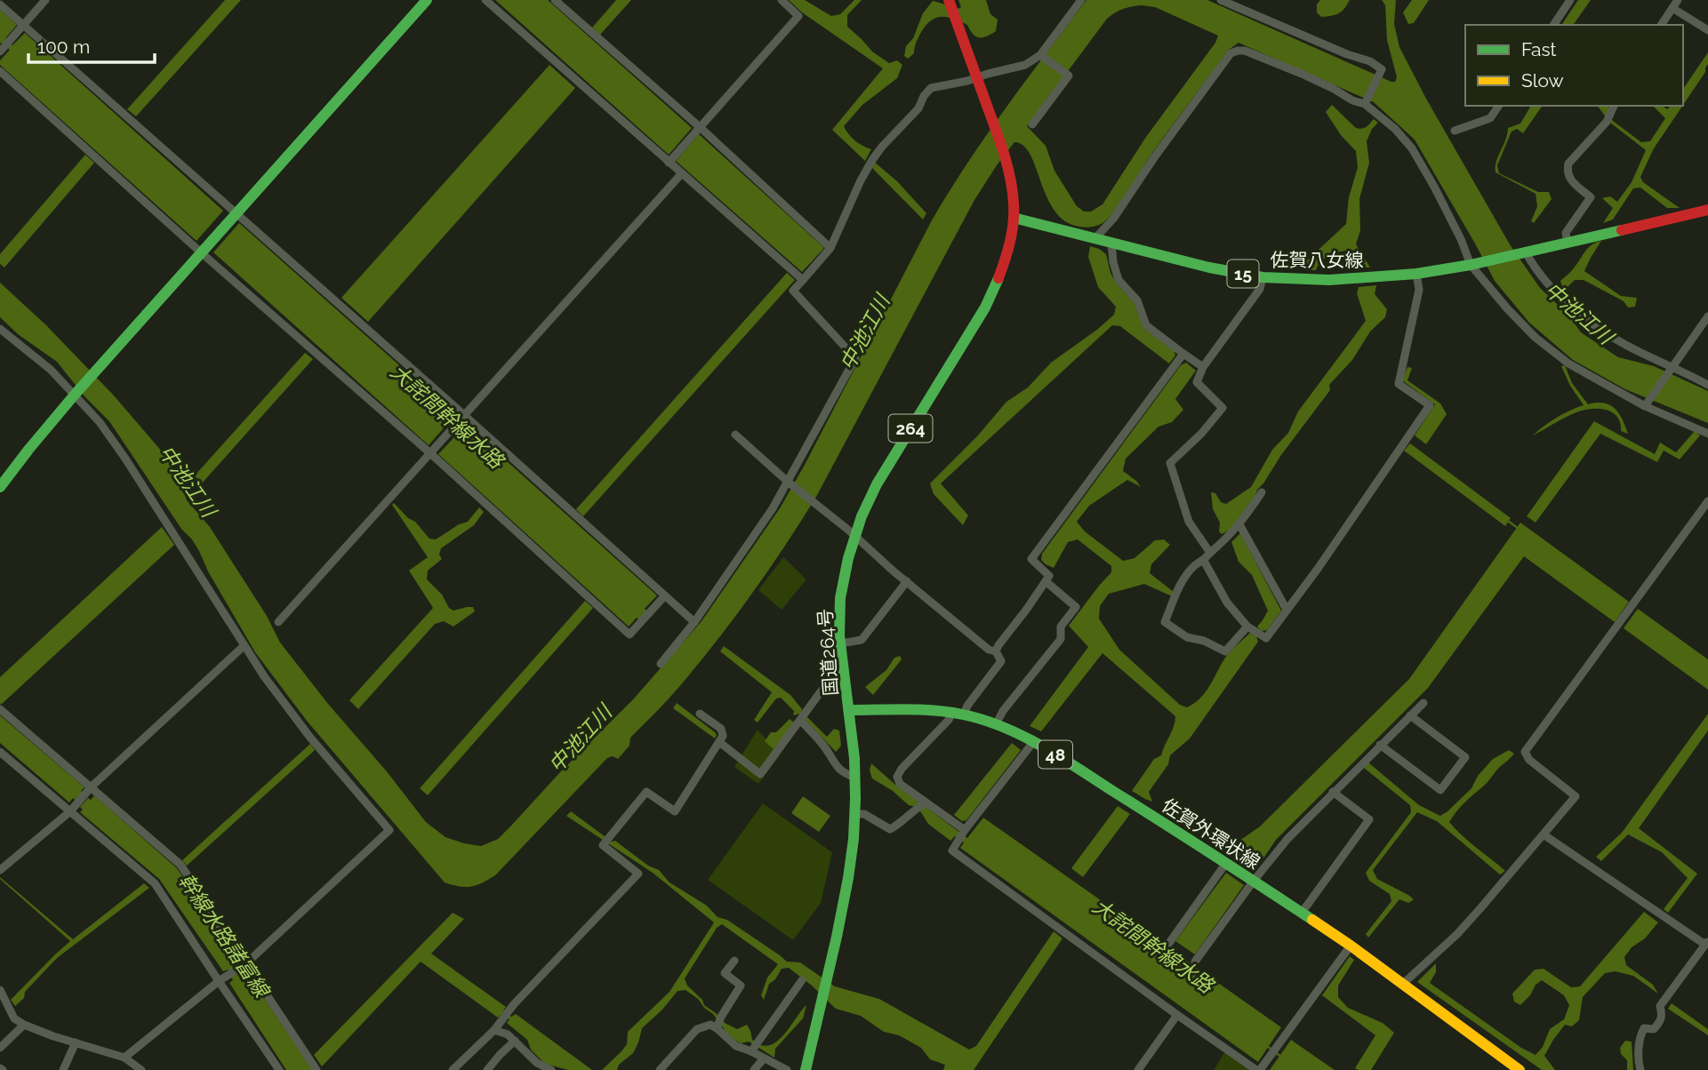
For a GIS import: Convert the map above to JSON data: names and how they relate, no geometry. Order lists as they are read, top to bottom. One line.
{"streets":{"main road":["佐賀八女線","15","264","国道264号","48","佐賀外環状線"]},"crossings":[["佐賀八女線","15"],["佐賀八女線","国道264号"],["264","国道264号"],["国道264号","佐賀外環状線"]],"water":["中池江川","大詫間幹線水路","幹線水路諸富線"],"legend":["Fast","Slow"],"scale_bar":"100 m"}
